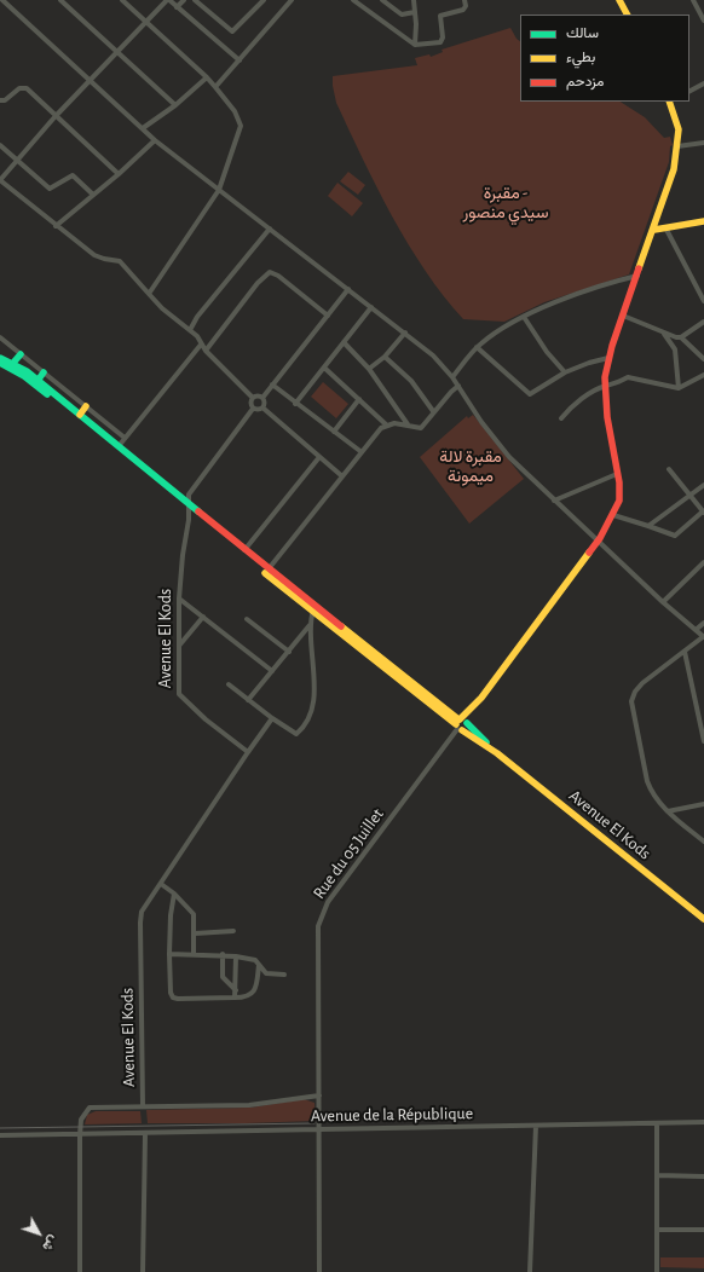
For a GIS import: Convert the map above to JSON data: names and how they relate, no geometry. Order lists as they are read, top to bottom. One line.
{"streets":{"main road":["Avenue El Kods"],"street":["Rue du 05 Juillet","Avenue de la République"]},"crossings":[["Avenue El Kods","Rue du 05 Juillet"],["Rue du 05 Juillet","Avenue de la République"]],"parks":["مقبرة - سيدي منصور","مقبرة لالة ميمونة"],"legend":["سالك","بطيء","مزدحم"],"north":"bottom right"}
